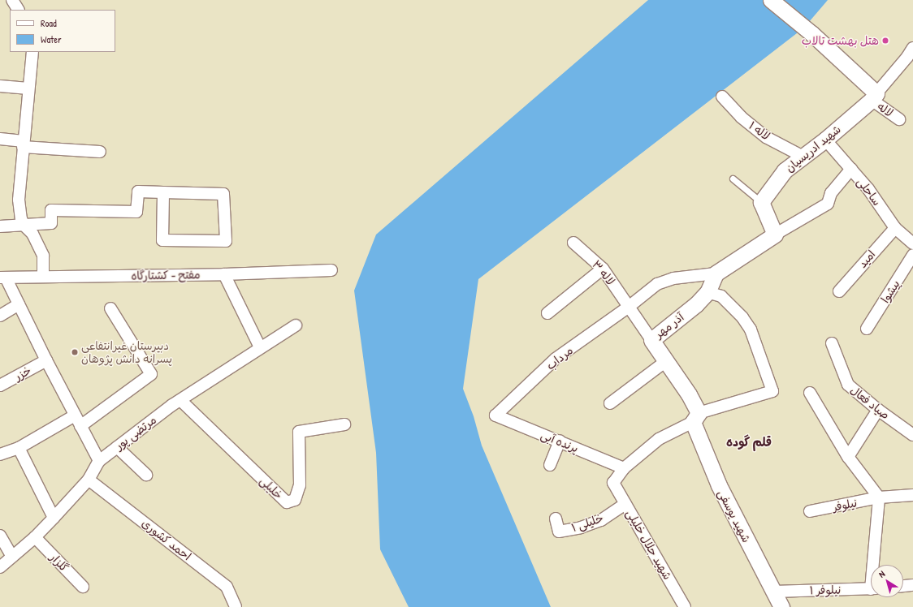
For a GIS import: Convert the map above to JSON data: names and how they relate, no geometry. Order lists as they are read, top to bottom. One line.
{"streets":{"street":["لاله","لاله ۱","شهید ادریسیان","ساحلی","امید","لاله ۳","مفتح - کشتارگاه","پیشوا","آذر مهر","مرداب","خزر","صیاد فعال","مرتضی پور","پرنده آبی","خلیلی","نیلوفر","شهید یوسفی","خلیلی ۱","احمد کشوری","شهید جلال خلیلی","گلزار","نیلوفر ۱"]},"crossings":[["لاله","شهید ادریسیان"],["لاله ۱","شهید ادریسیان"],["شهید ادریسیان","ساحلی"],["ساحلی","امید"],["لاله ۳","آذر مهر"],["لاله ۳","مرداب"],["آذر مهر","مرداب"],["آذر مهر","شهید یوسفی"],["مرداب","پرنده آبی"],["مرتضی پور","خلیلی"],["مرتضی پور","احمد کشوری"],["مرتضی پور","گلزار"],["پرنده آبی","شهید جلال خلیلی"],["شهید یوسفی","نیلوفر ۱"],["خلیلی ۱","شهید جلال خلیلی"]],"districts":["قلم گوده"],"places":["هتل بهشت تالاب","دبیرستان غیرانتفاعی پسرانه دانش پژوهان"],"legend":["Road","Water"],"north":"top left"}
